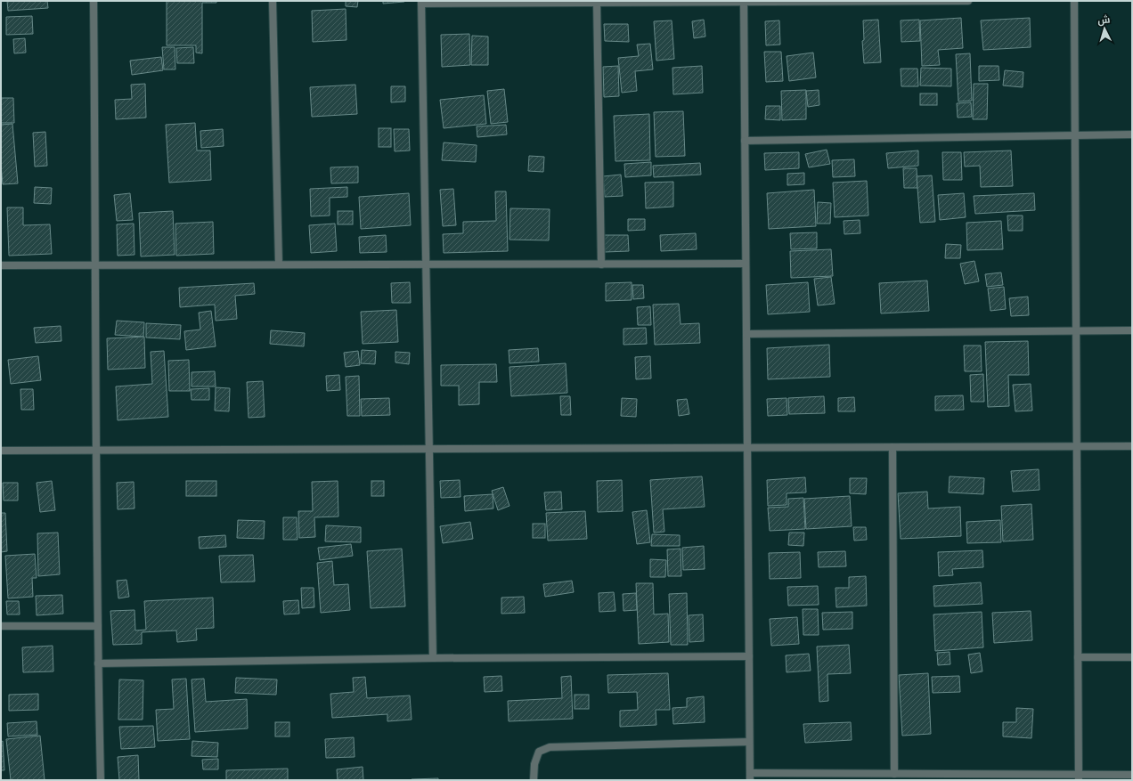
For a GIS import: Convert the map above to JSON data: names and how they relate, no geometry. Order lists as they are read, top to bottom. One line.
{"north":"top"}
